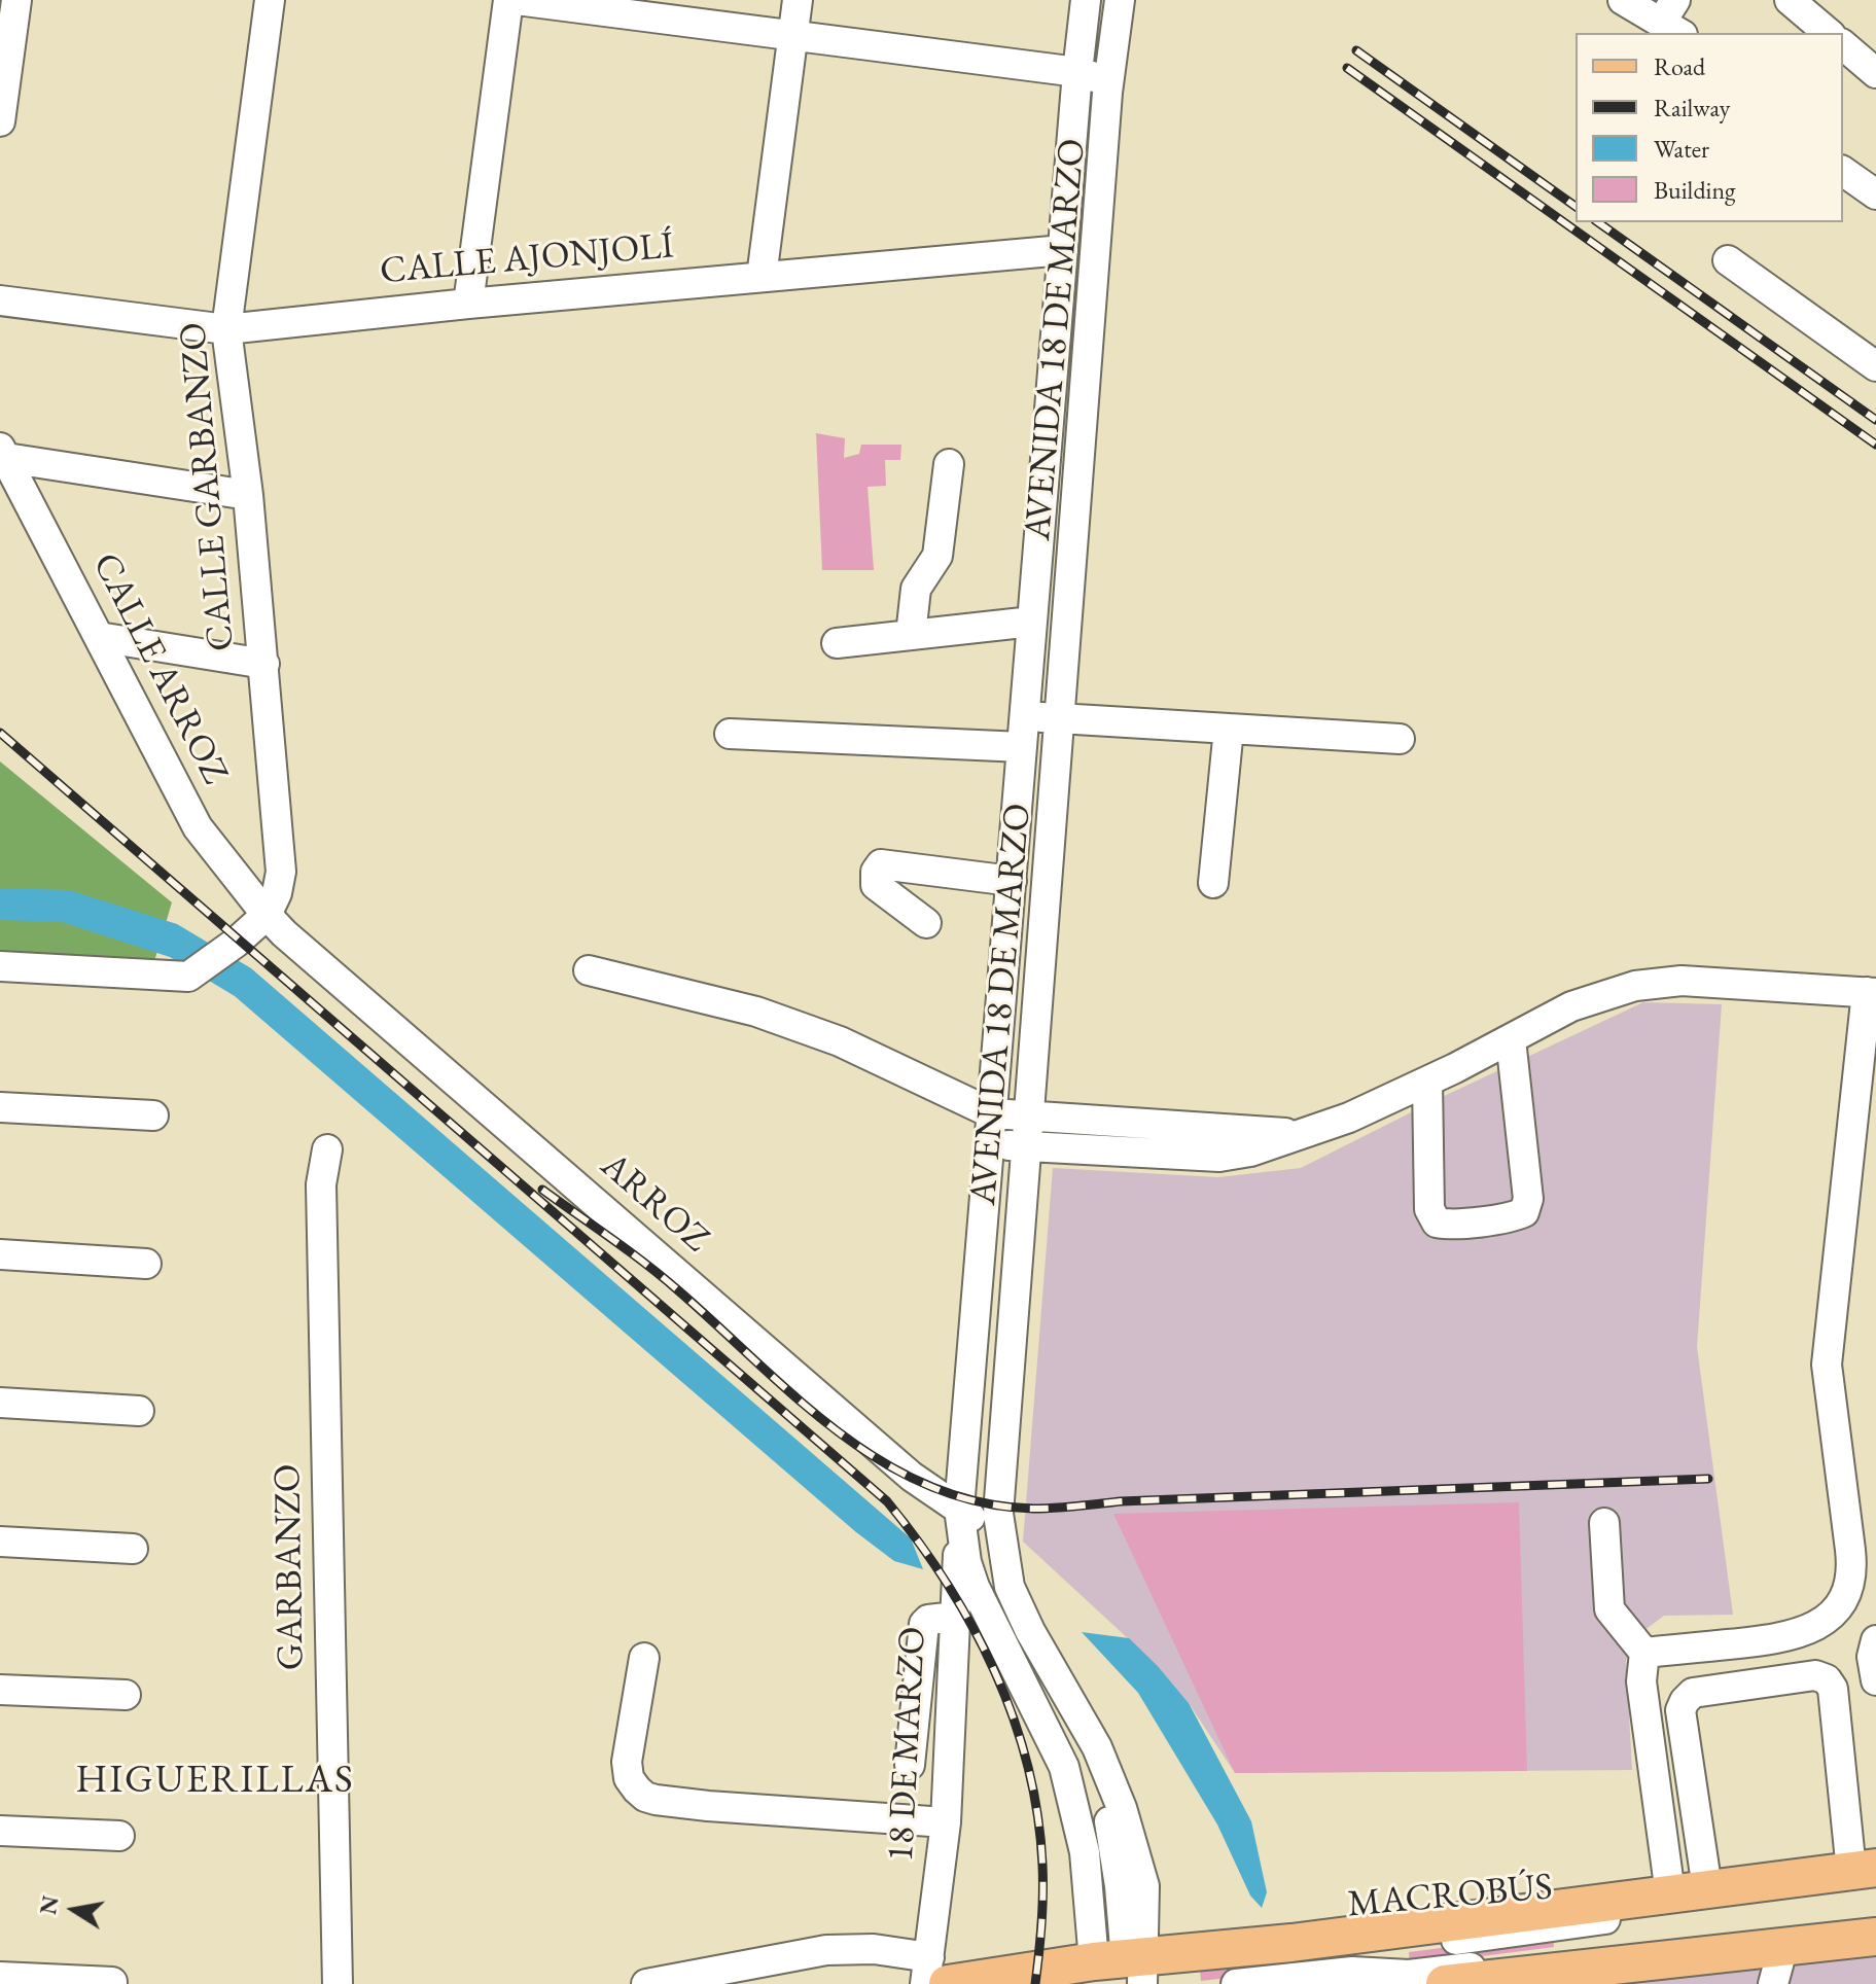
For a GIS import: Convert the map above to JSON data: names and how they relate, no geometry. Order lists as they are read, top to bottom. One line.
{"streets":{"street":["CALLE AJONJOLÍ","AVENIDA 18 DE MARZO","CALLE GARBANZO","CALLE ARROZ","ARROZ","GARBANZO","18 DE MARZO","MACROBÚS"]},"crossings":[["CALLE AJONJOLÍ","AVENIDA 18 DE MARZO"],["CALLE AJONJOLÍ","CALLE GARBANZO"],["AVENIDA 18 DE MARZO","ARROZ"],["AVENIDA 18 DE MARZO","18 DE MARZO"],["AVENIDA 18 DE MARZO","MACROBÚS"],["CALLE GARBANZO","CALLE ARROZ"],["CALLE GARBANZO","ARROZ"],["CALLE ARROZ","ARROZ"],["ARROZ","18 DE MARZO"]],"districts":["HIGUERILLAS"],"legend":["Road","Railway","Water","Building"],"north":"left"}
